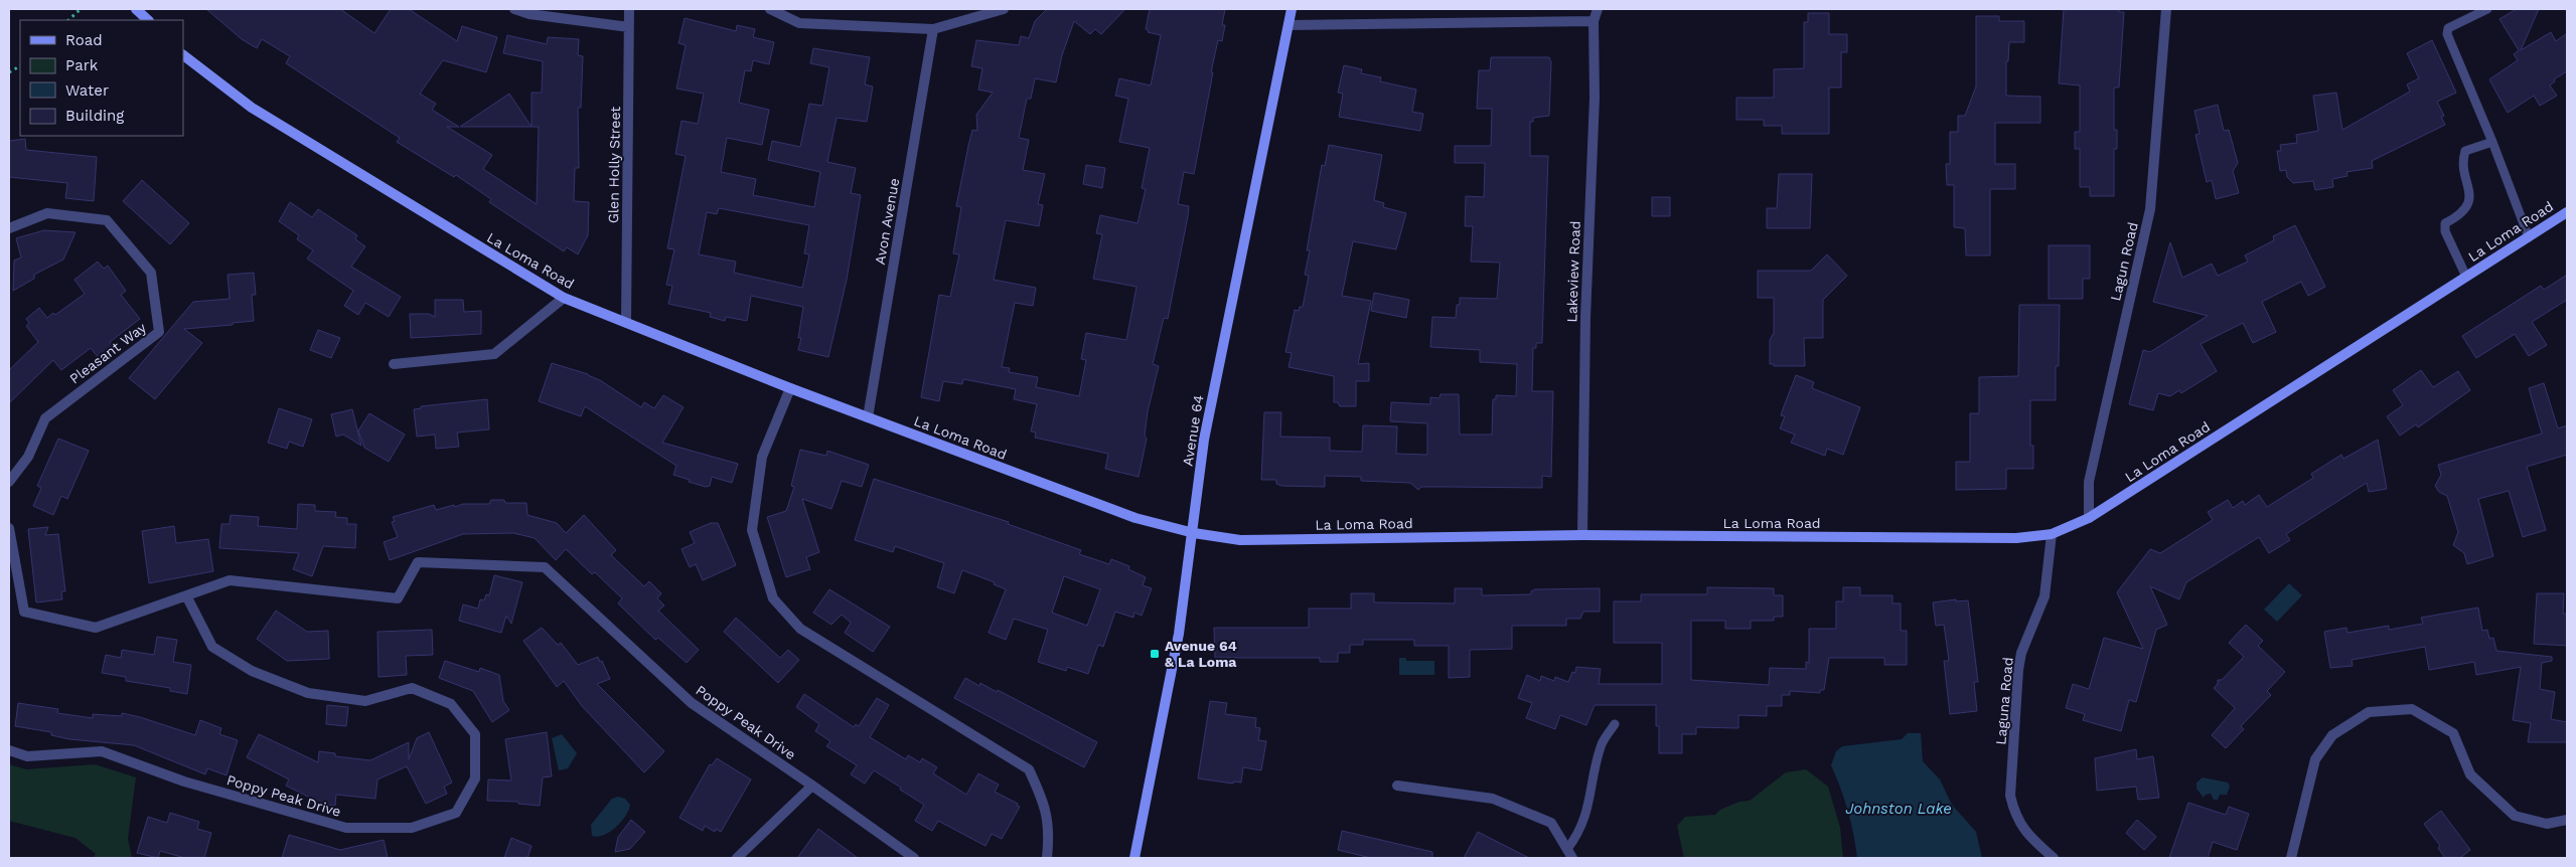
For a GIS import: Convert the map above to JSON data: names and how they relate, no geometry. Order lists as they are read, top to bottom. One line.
{"streets":{"street":["Glen Holly Street","Avon Avenue","La Loma Road","Lagun Road","Lakeview Road","Pleasant Way","Avenue 64","Laguna Road","Poppy Peak Drive"]},"crossings":[["Glen Holly Street","La Loma Road"],["Avon Avenue","La Loma Road"],["La Loma Road","Lagun Road"],["La Loma Road","Lakeview Road"],["La Loma Road","Avenue 64"],["La Loma Road","Laguna Road"]],"water":["Johnston Lake"],"places":{"transit":["Avenue 64 & La Loma"]},"legend":["Road","Park","Water","Building"]}
